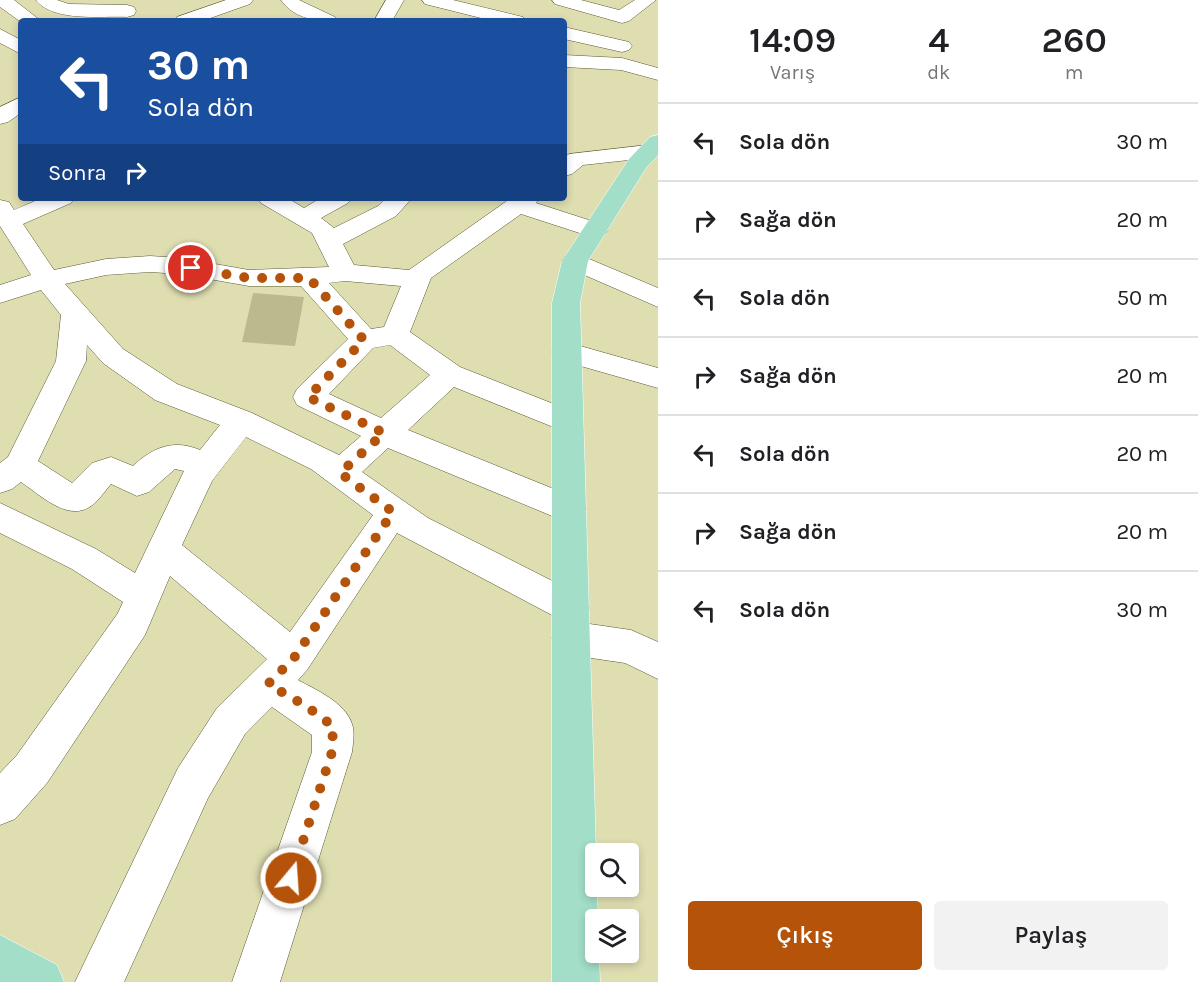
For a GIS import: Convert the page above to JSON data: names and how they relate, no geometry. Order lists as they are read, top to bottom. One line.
{"page":{"eta":["14:09","Varış","4","dk","260","m"],"turn":["30 m","Sola dön"],"list":[{"name":"Sola dön","value":"30 m"},{"name":"Sağa dön","value":"20 m"},{"name":"Sola dön","value":"50 m"},{"name":"Sağa dön","value":"20 m"},{"name":"Sola dön","value":"20 m"},{"name":"Sağa dön","value":"20 m"},{"name":"Sola dön","value":"30 m"}],"then":"Sonra","buttons":["Çıkış","Paylaş"]}}
